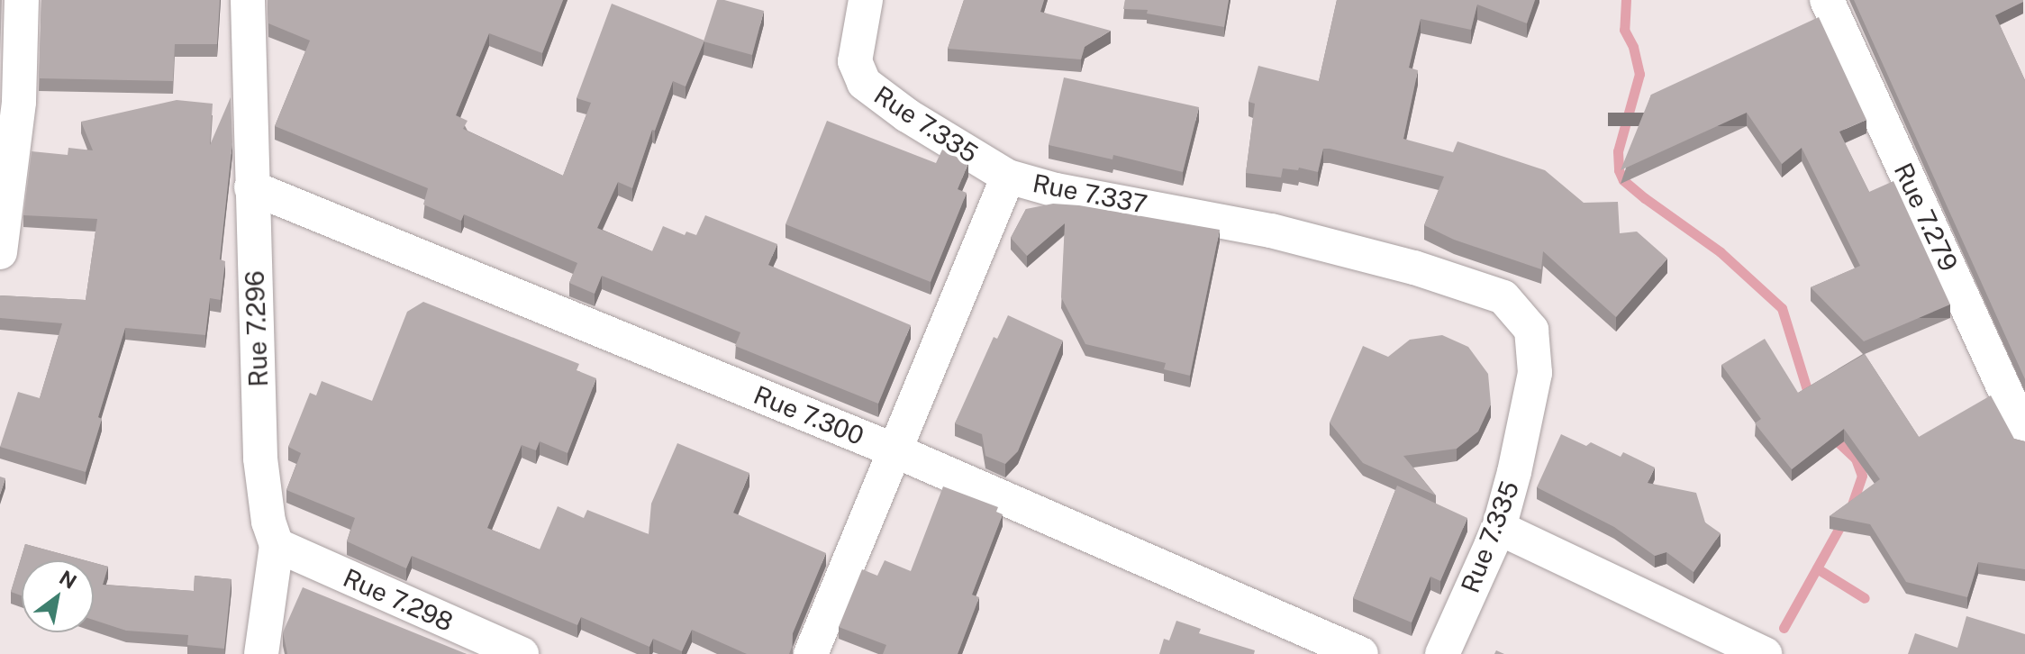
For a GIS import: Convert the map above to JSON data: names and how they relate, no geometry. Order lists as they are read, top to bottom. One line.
{"streets":{"street":["Rue 7.335","Rue 7.337","Rue 7.279","Rue 7.296","Rue 7.300","Rue 7.298"]},"crossings":[["Rue 7.335","Rue 7.337"],["Rue 7.337","Rue 7.300"],["Rue 7.296","Rue 7.300"],["Rue 7.296","Rue 7.298"]],"north":"top right"}
